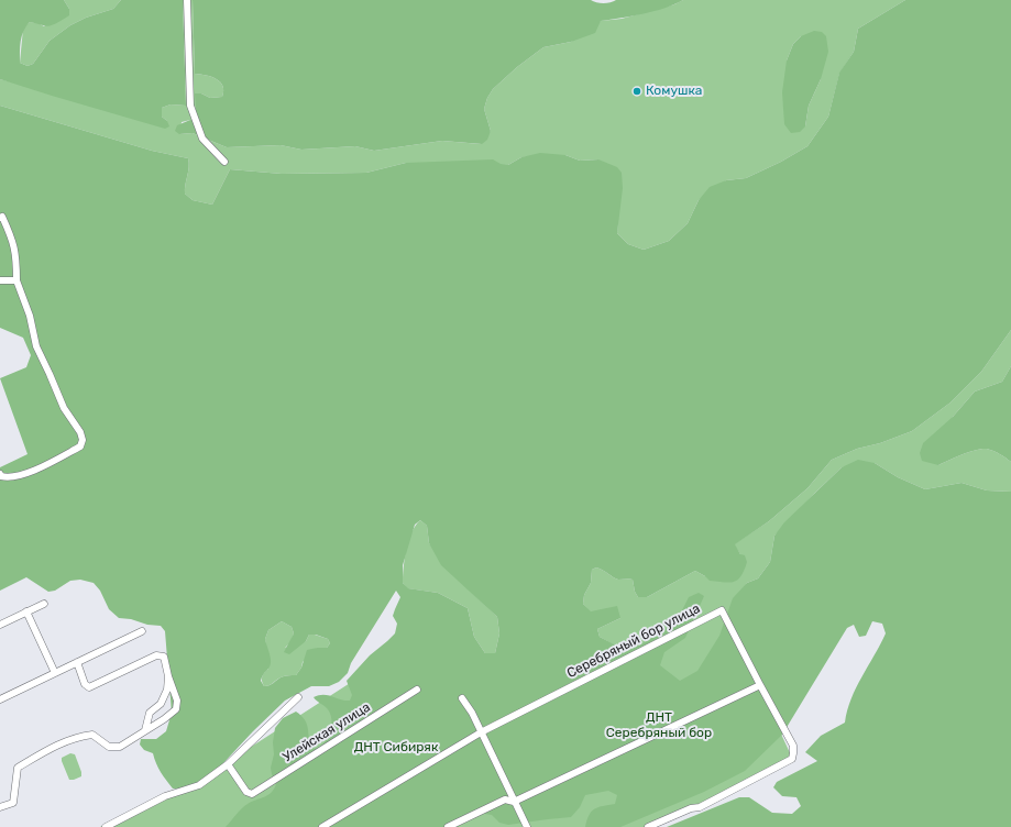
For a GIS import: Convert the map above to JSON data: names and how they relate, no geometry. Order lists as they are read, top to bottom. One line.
{"streets":{"street":["Серебряный бор улица","Улейская улица"]},"parks":["ДНТ Серебряный бор","ДНТ Сибиряк"],"places":["Комушка"]}
